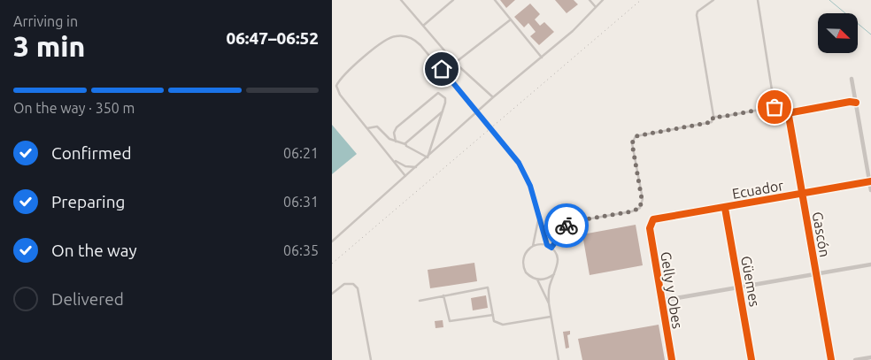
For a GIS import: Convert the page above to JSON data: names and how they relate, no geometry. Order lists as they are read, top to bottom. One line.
{"streets":{"street":["Ecuador","Gascón","Güemes","Gelly y Obes"]},"crossings":[["Ecuador","Gascón"],["Ecuador","Güemes"],["Ecuador","Gelly y Obes"]],"north":"bottom right","page":{"heading":["3 min","Arriving in","06:47–06:52"],"bar":"On the way · 350 m","list":[["Confirmed","06:21"],["Preparing","06:31"],["On the way","06:35"],"Delivered"]}}
